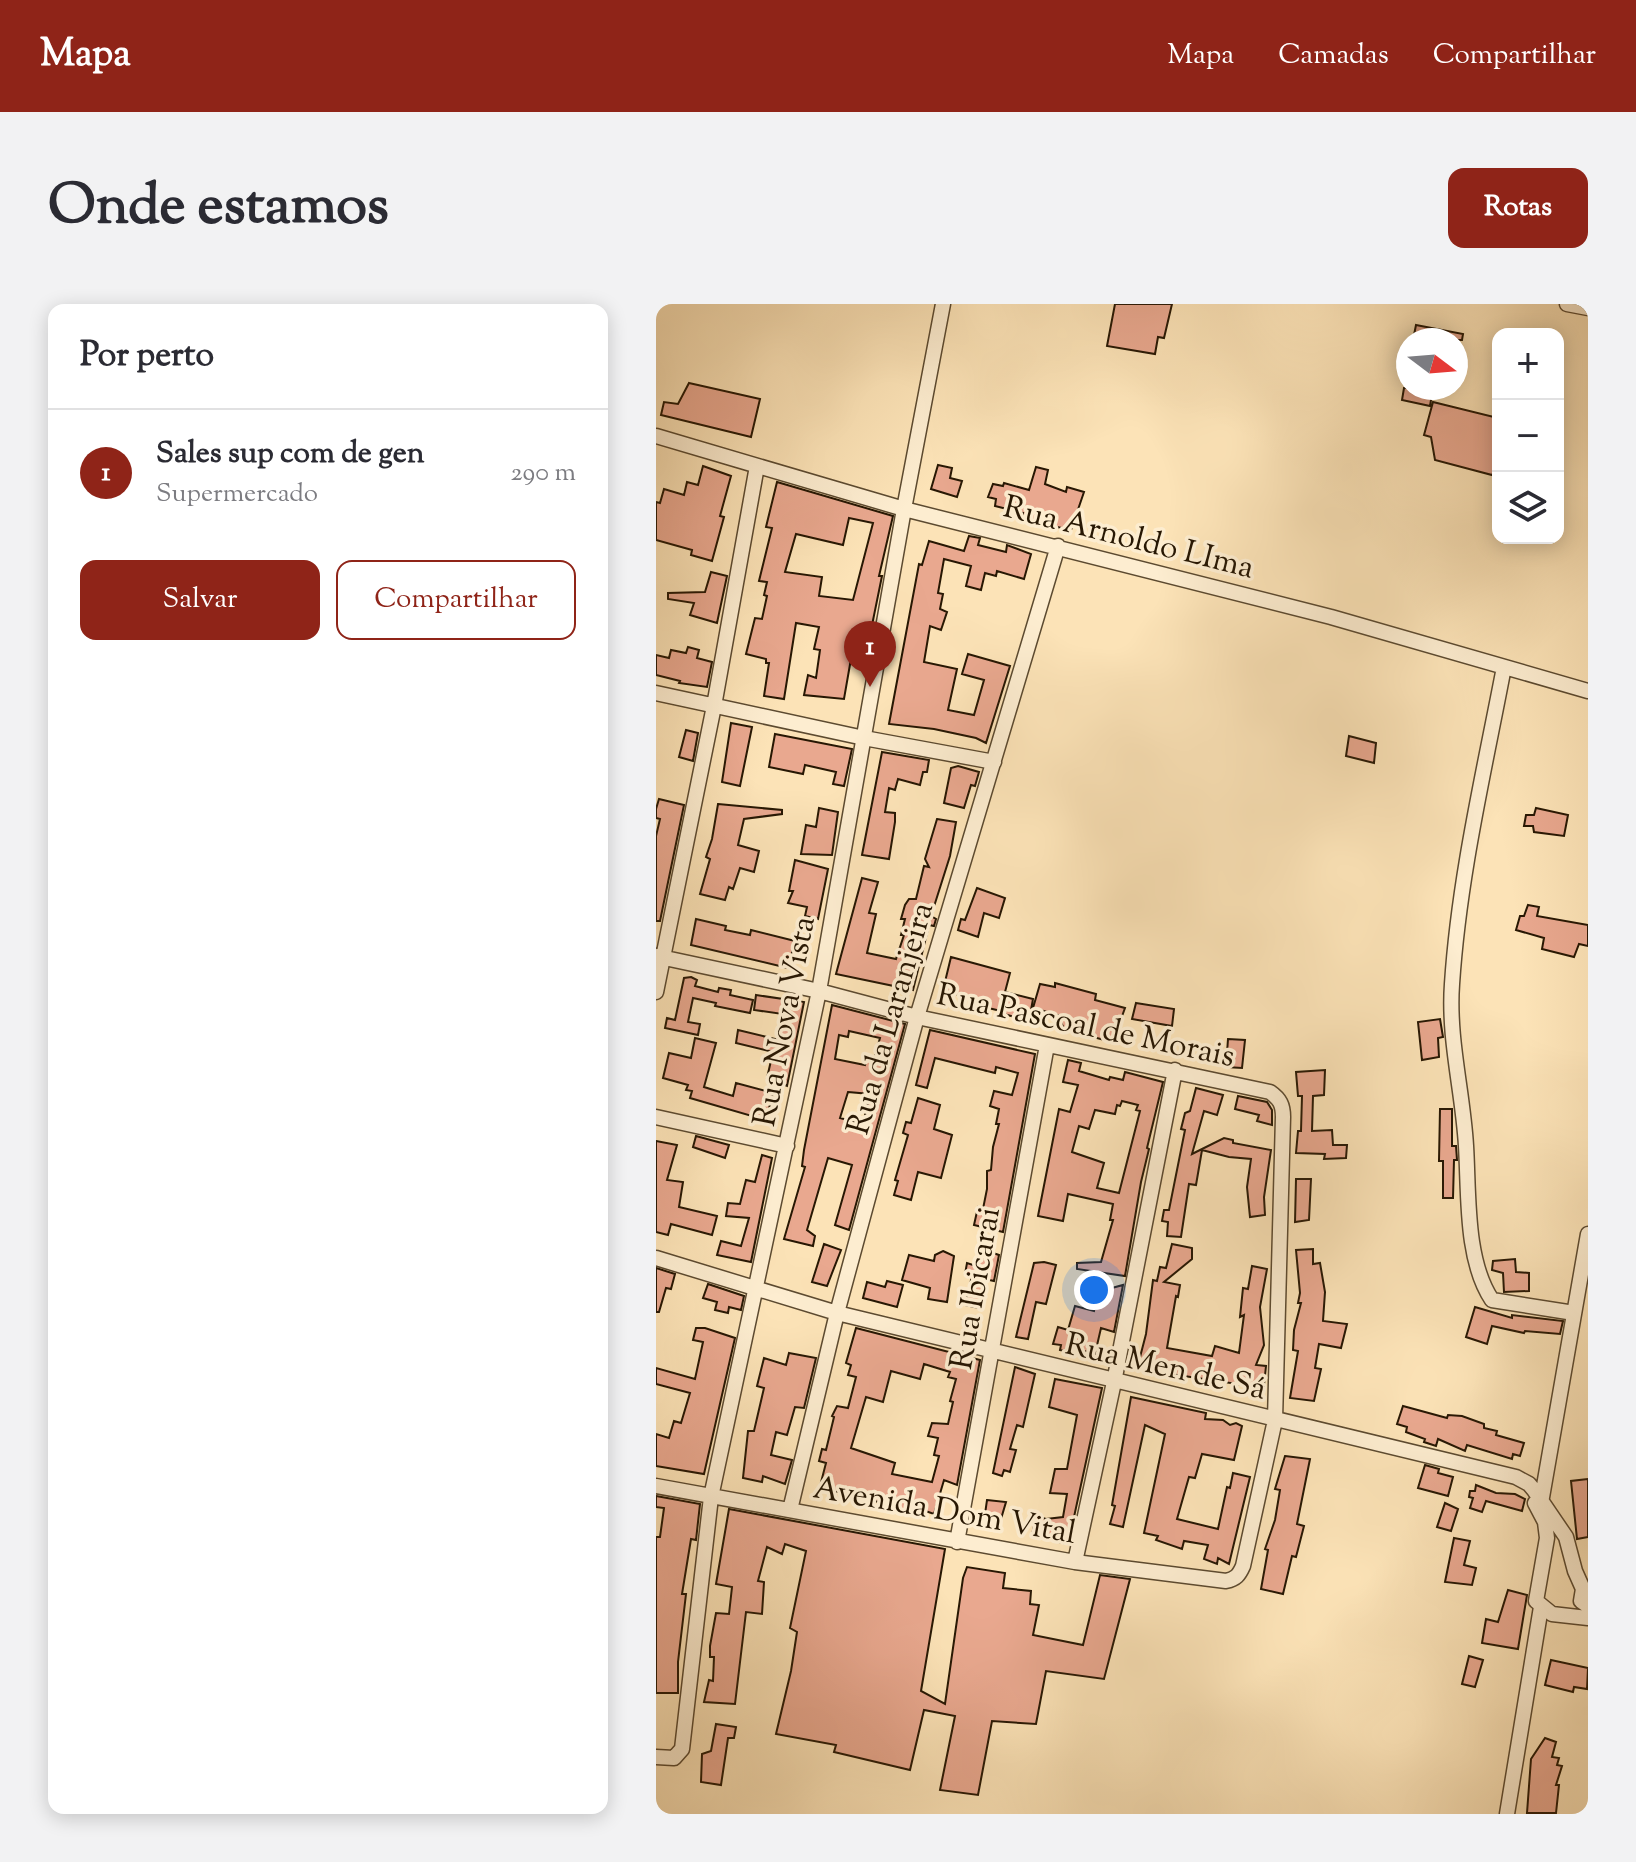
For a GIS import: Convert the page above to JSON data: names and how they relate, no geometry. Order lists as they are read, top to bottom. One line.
{"streets":{"street":["Rua Arnoldo LIma","Rua da Laranjeira","Rua Nova Vista","Rua Pascoal de Morais","Rua Ibicarai","Rua Men de Sá","Avenida Dom Vital"]},"crossings":[["Rua Arnoldo LIma","Rua da Laranjeira"],["Rua Arnoldo LIma","Rua Nova Vista"],["Rua da Laranjeira","Rua Pascoal de Morais"],["Rua da Laranjeira","Rua Men de Sá"],["Rua da Laranjeira","Avenida Dom Vital"],["Rua Nova Vista","Rua Pascoal de Morais"],["Rua Nova Vista","Rua Men de Sá"],["Rua Nova Vista","Avenida Dom Vital"],["Rua Pascoal de Morais","Rua Ibicarai"],["Rua Pascoal de Morais","Rua Men de Sá"],["Rua Pascoal de Morais","Avenida Dom Vital"],["Rua Ibicarai","Rua Men de Sá"],["Rua Ibicarai","Avenida Dom Vital"],["Rua Men de Sá","Avenida Dom Vital"]],"north":"right","page":{"header":"Mapa","nav":["Mapa","Camadas","Compartilhar"],"title":"Onde estamos","buttons":["Rotas",["Salvar","Compartilhar"]],"heading":"Por perto","map_buttons":["+","−"],"list":[{"mark":"1","name":"Sales sup com de gen","note":"Supermercado","value":"290 m"}],"pins":"1"}}
